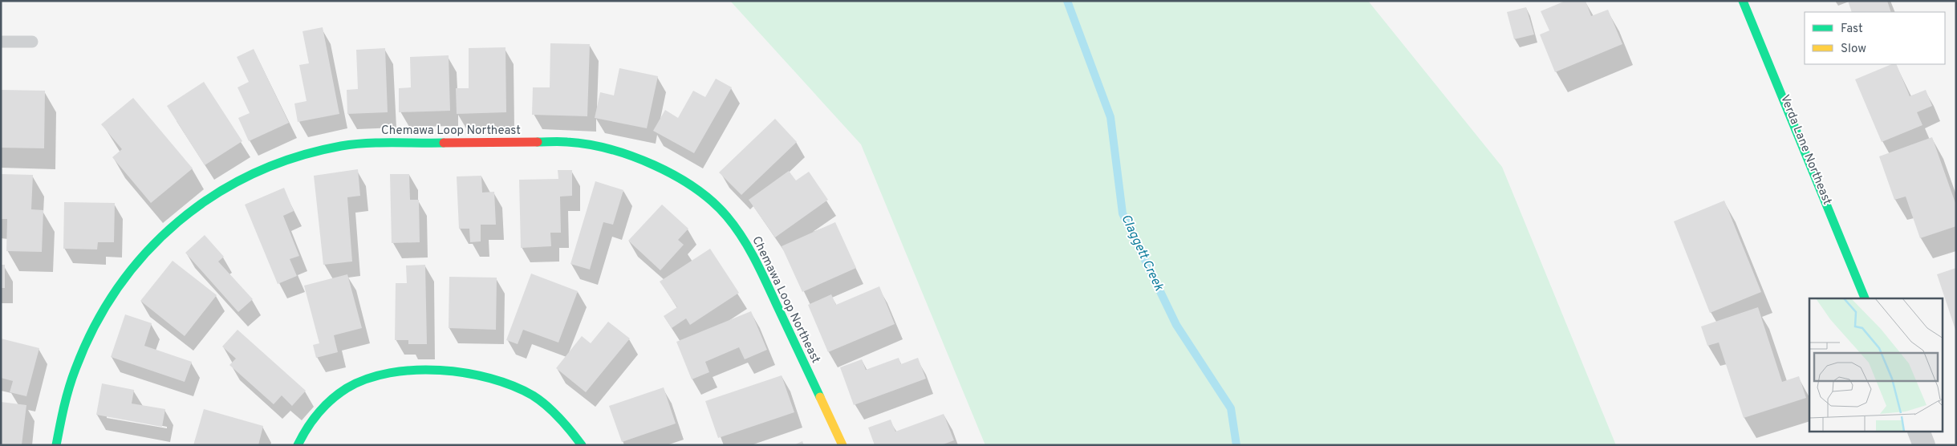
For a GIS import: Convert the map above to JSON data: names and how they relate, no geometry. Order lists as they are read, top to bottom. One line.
{"streets":{"street":["Chemawa Loop Northeast","Verda Lane Northeast"]},"water":["Claggett Creek"],"legend":["Fast","Slow"]}
